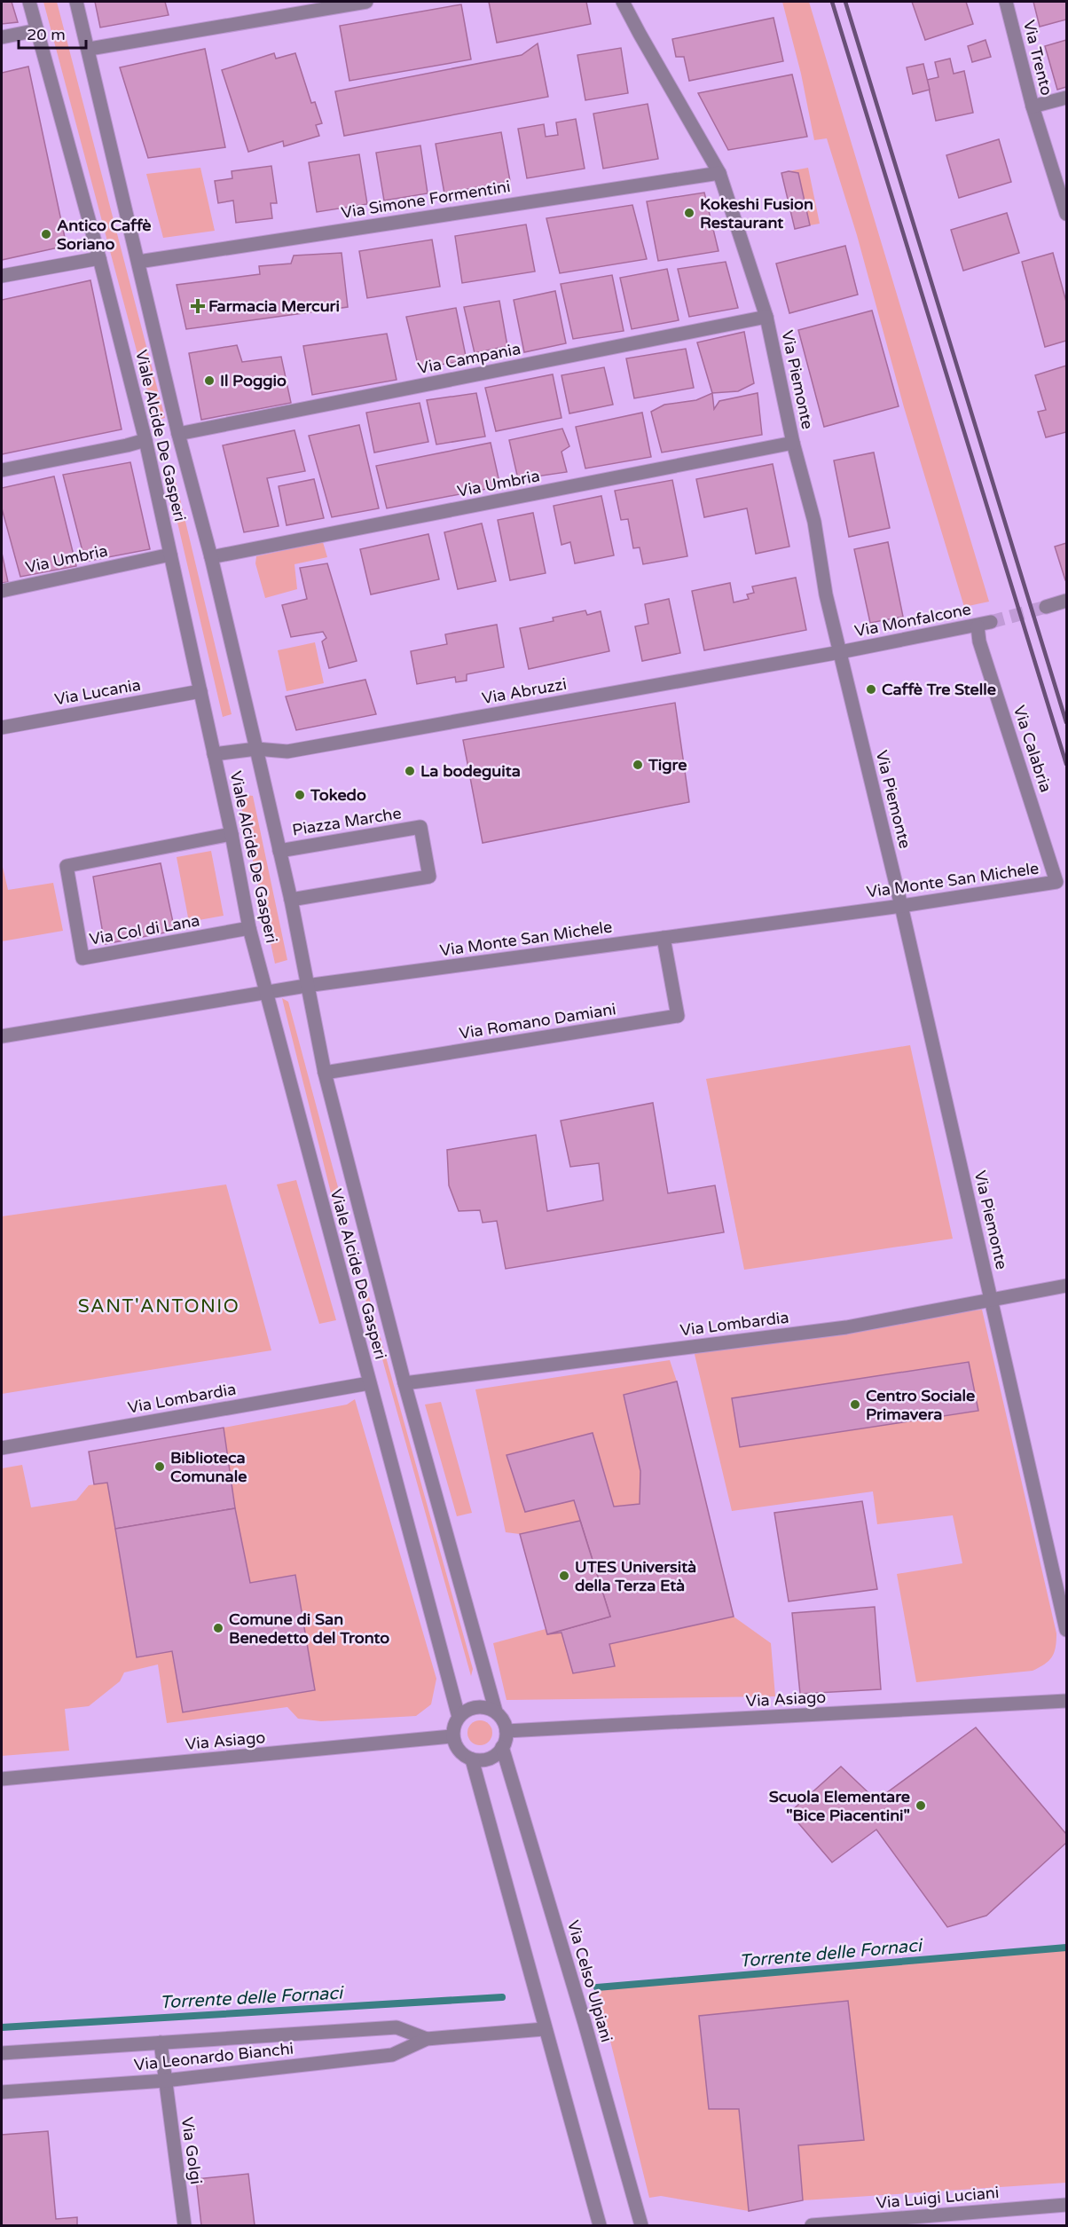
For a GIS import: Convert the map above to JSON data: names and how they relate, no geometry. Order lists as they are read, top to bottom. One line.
{"streets":{"street":["Via Trento","Via Simone Formentini","Via Campania","Via Piemonte","Viale Alcide De Gasperi","Via Umbria","Via Monfalcone","Via Abruzzi","Via Lucania","Via Calabria","Piazza Marche","Via Monte San Michele","Via Col di Lana","Via Romano Damiani","Via Lombardia","Via Asiago","Via Celso Ulpiani","Via Leonardo Bianchi","Via Golgi","Via Luigi Luciani"]},"crossings":[["Via Simone Formentini","Via Piemonte"],["Via Simone Formentini","Viale Alcide De Gasperi"],["Via Campania","Via Piemonte"],["Via Campania","Viale Alcide De Gasperi"],["Via Piemonte","Via Umbria"],["Via Piemonte","Via Monfalcone"],["Via Piemonte","Via Abruzzi"],["Via Piemonte","Via Monte San Michele"],["Via Piemonte","Via Lombardia"],["Viale Alcide De Gasperi","Via Umbria"],["Viale Alcide De Gasperi","Via Abruzzi"],["Viale Alcide De Gasperi","Via Lucania"],["Viale Alcide De Gasperi","Piazza Marche"],["Viale Alcide De Gasperi","Via Monte San Michele"],["Viale Alcide De Gasperi","Via Col di Lana"],["Viale Alcide De Gasperi","Via Romano Damiani"],["Viale Alcide De Gasperi","Via Lombardia"],["Viale Alcide De Gasperi","Via Asiago"],["Viale Alcide De Gasperi","Via Celso Ulpiani"],["Via Monfalcone","Via Abruzzi"],["Via Monfalcone","Via Calabria"],["Via Calabria","Via Monte San Michele"],["Via Monte San Michele","Via Romano Damiani"],["Via Asiago","Via Celso Ulpiani"],["Via Leonardo Bianchi","Via Golgi"]],"districts":["SANT'ANTONIO"],"water":["Torrente delle Fornaci"],"places":{"other":["Kokeshi Fusion Restaurant","Antico Caffè Soriano","Il Poggio","Caffè Tre Stelle","Tigre","La bodeguita","Tokedo","Centro Sociale Primavera","Biblioteca Comunale","UTES Università della Terza Età","Comune di San Benedetto del Tronto","Scuola Elementare \"Bice Piacentini\""],"health":["Farmacia Mercuri"]},"scale_bar":"20 m"}
